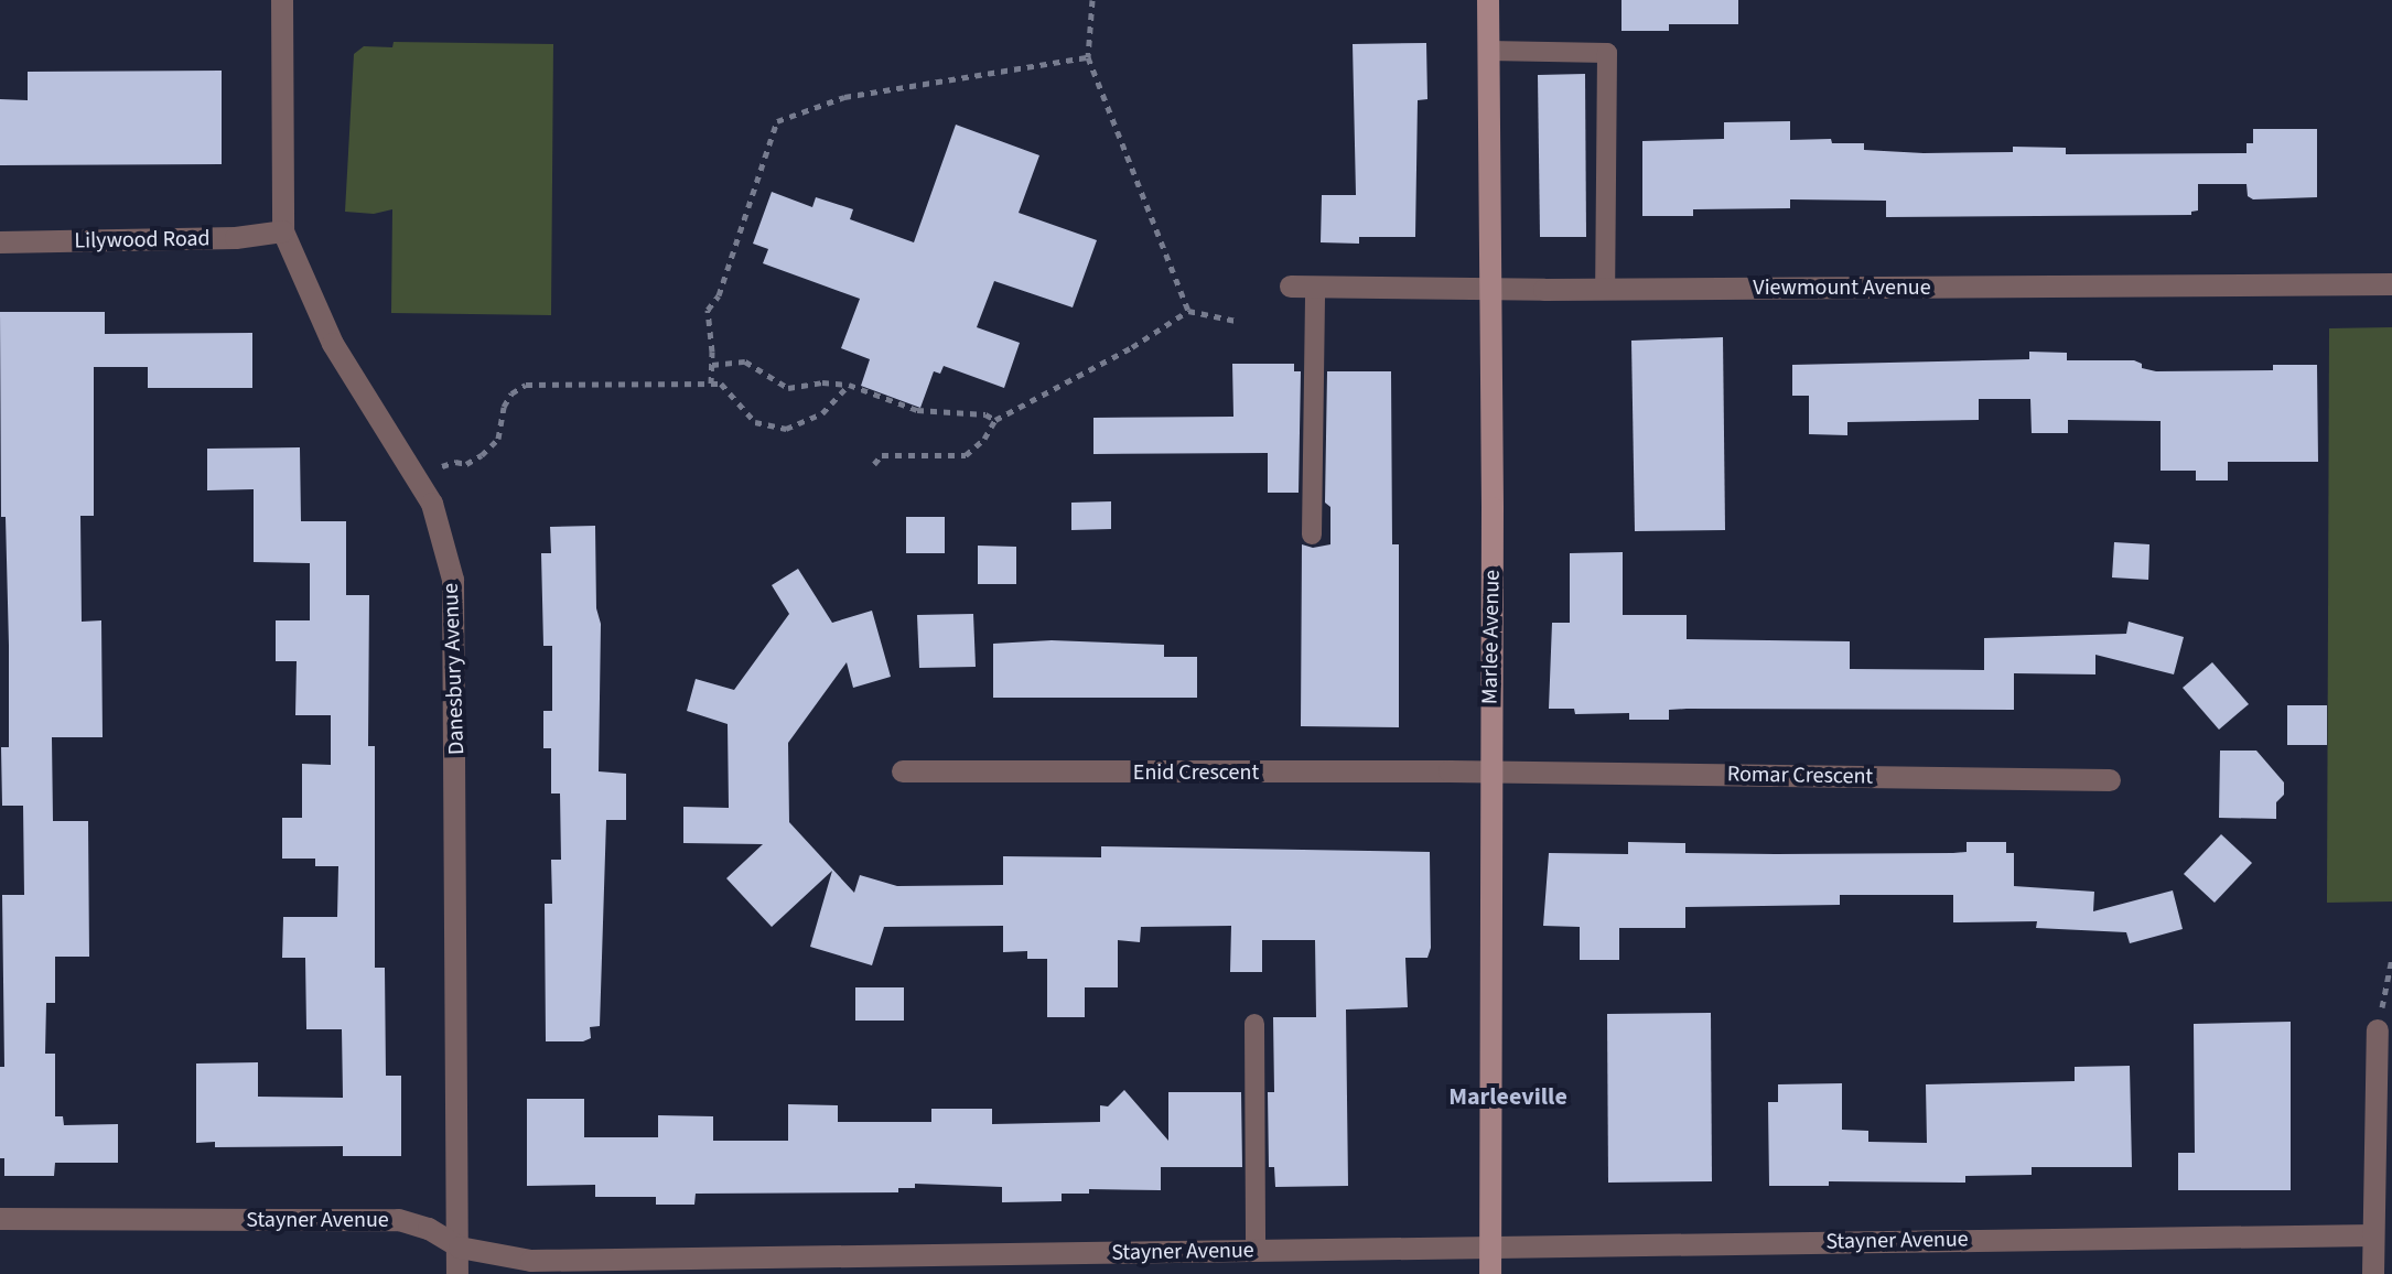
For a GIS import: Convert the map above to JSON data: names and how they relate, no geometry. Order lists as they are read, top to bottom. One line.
{"streets":{"street":["Lilywood Road","Viewmount Avenue","Marlee Avenue","Danesbury Avenue","Enid Crescent","Romar Crescent","Stayner Avenue"]},"crossings":[["Lilywood Road","Danesbury Avenue"],["Viewmount Avenue","Marlee Avenue"],["Marlee Avenue","Enid Crescent"],["Marlee Avenue","Romar Crescent"],["Marlee Avenue","Stayner Avenue"],["Danesbury Avenue","Stayner Avenue"],["Enid Crescent","Romar Crescent"]],"districts":["Marleeville"]}
